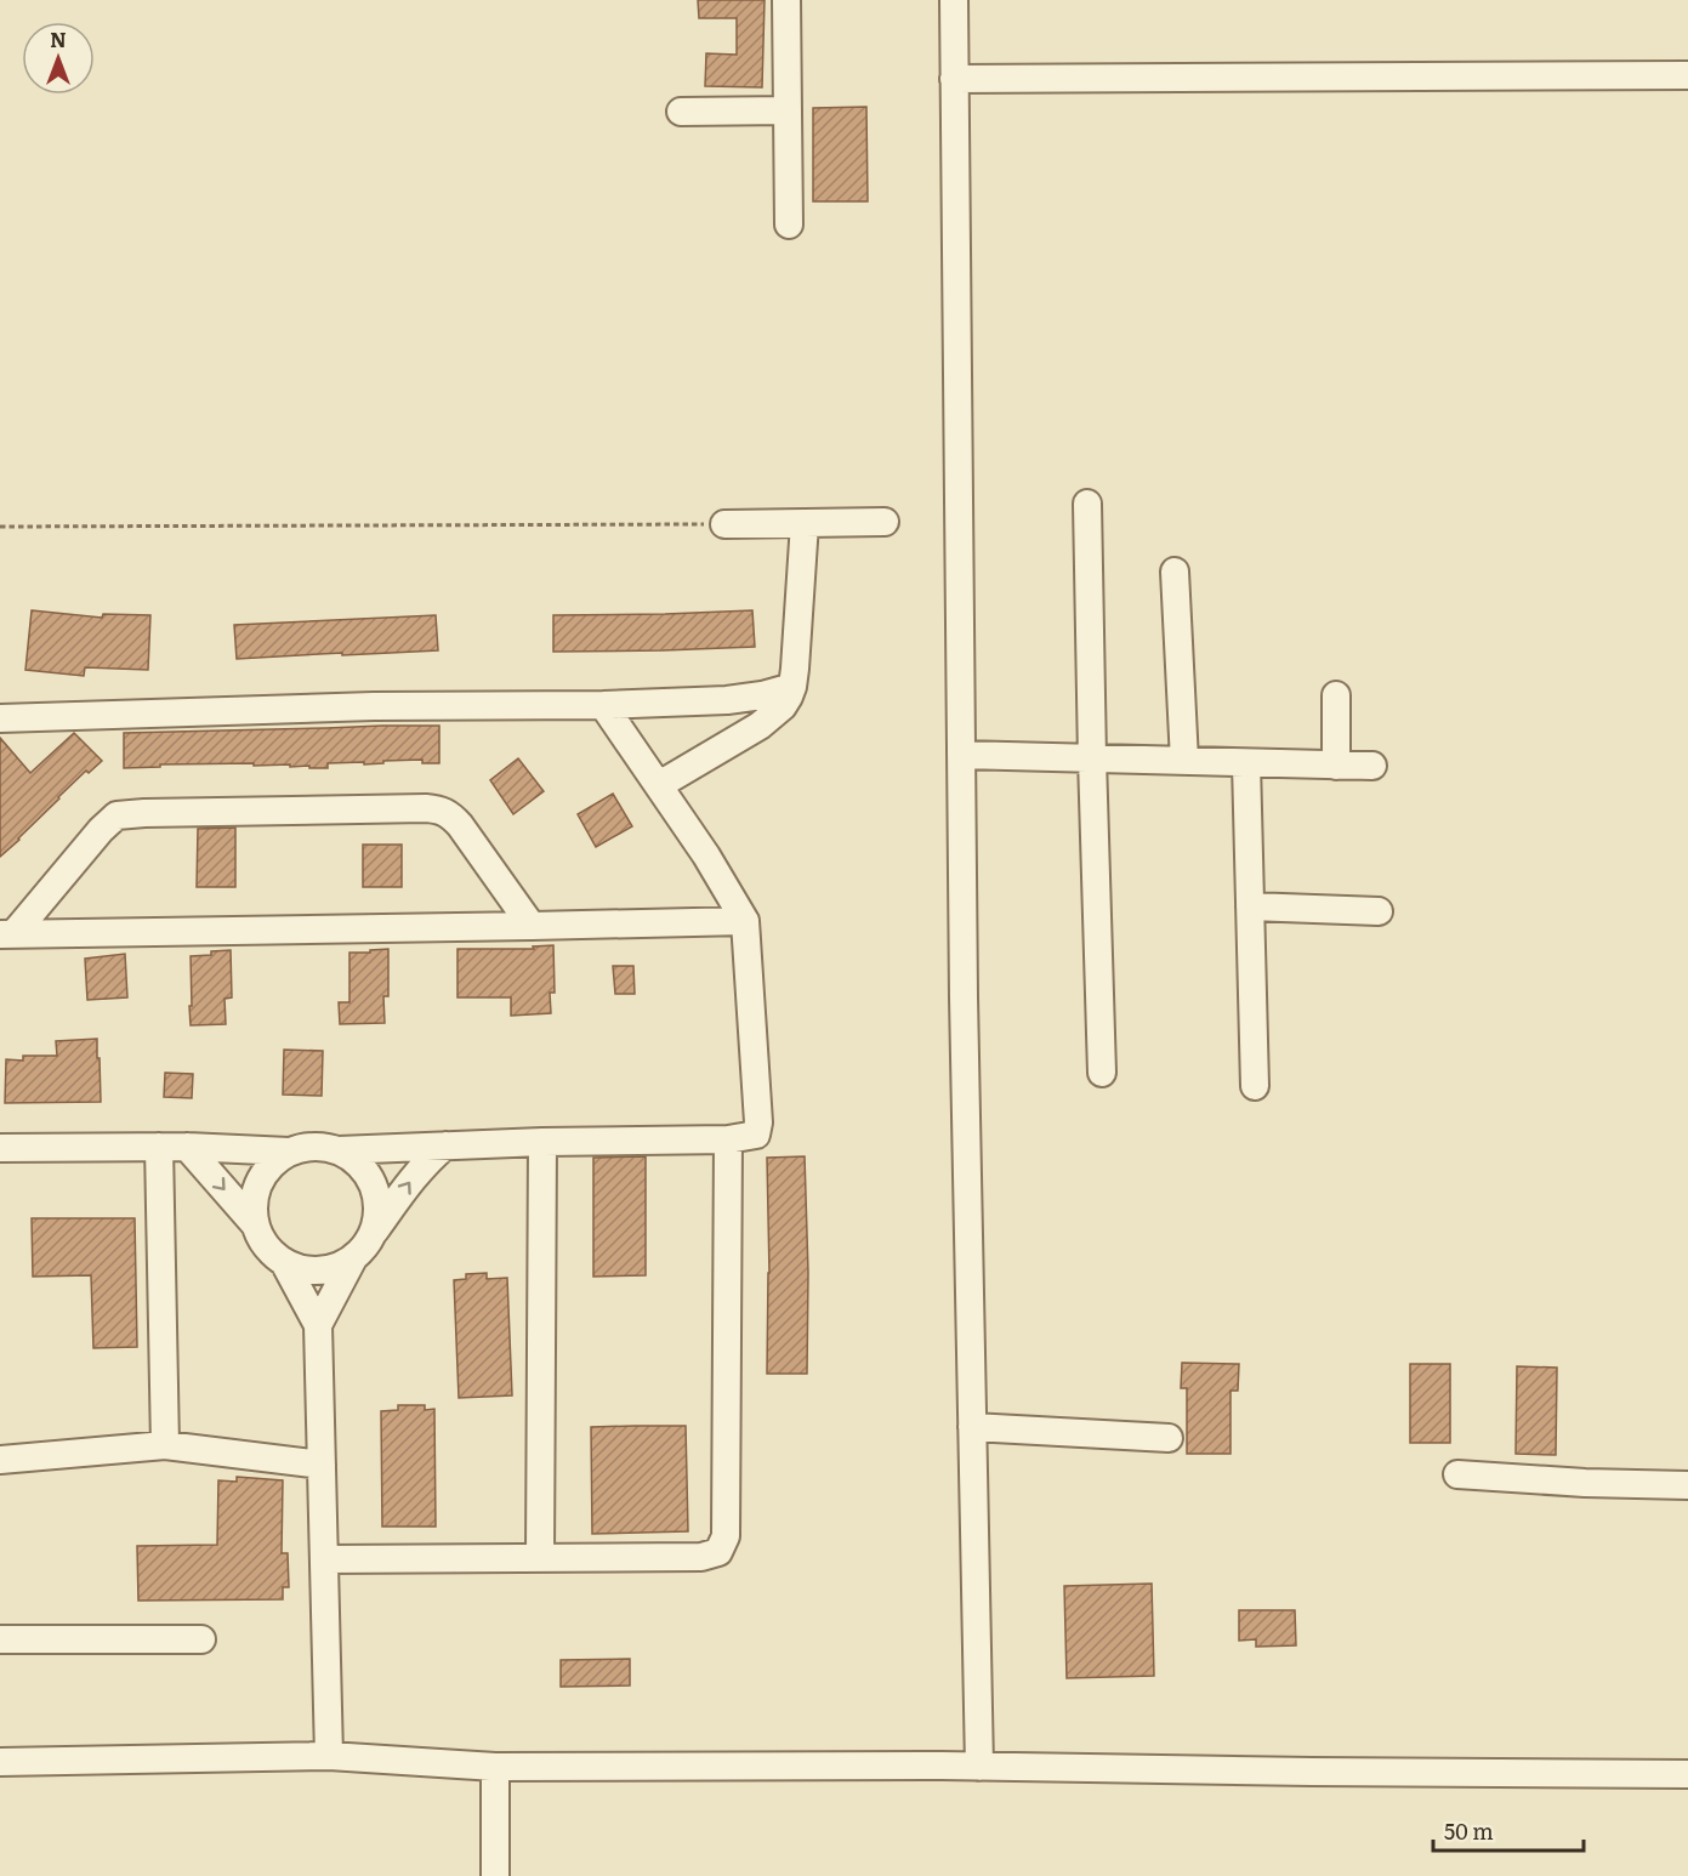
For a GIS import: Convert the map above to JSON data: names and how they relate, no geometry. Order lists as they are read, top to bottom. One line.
{"scale_bar":"50 m","north":"top"}
